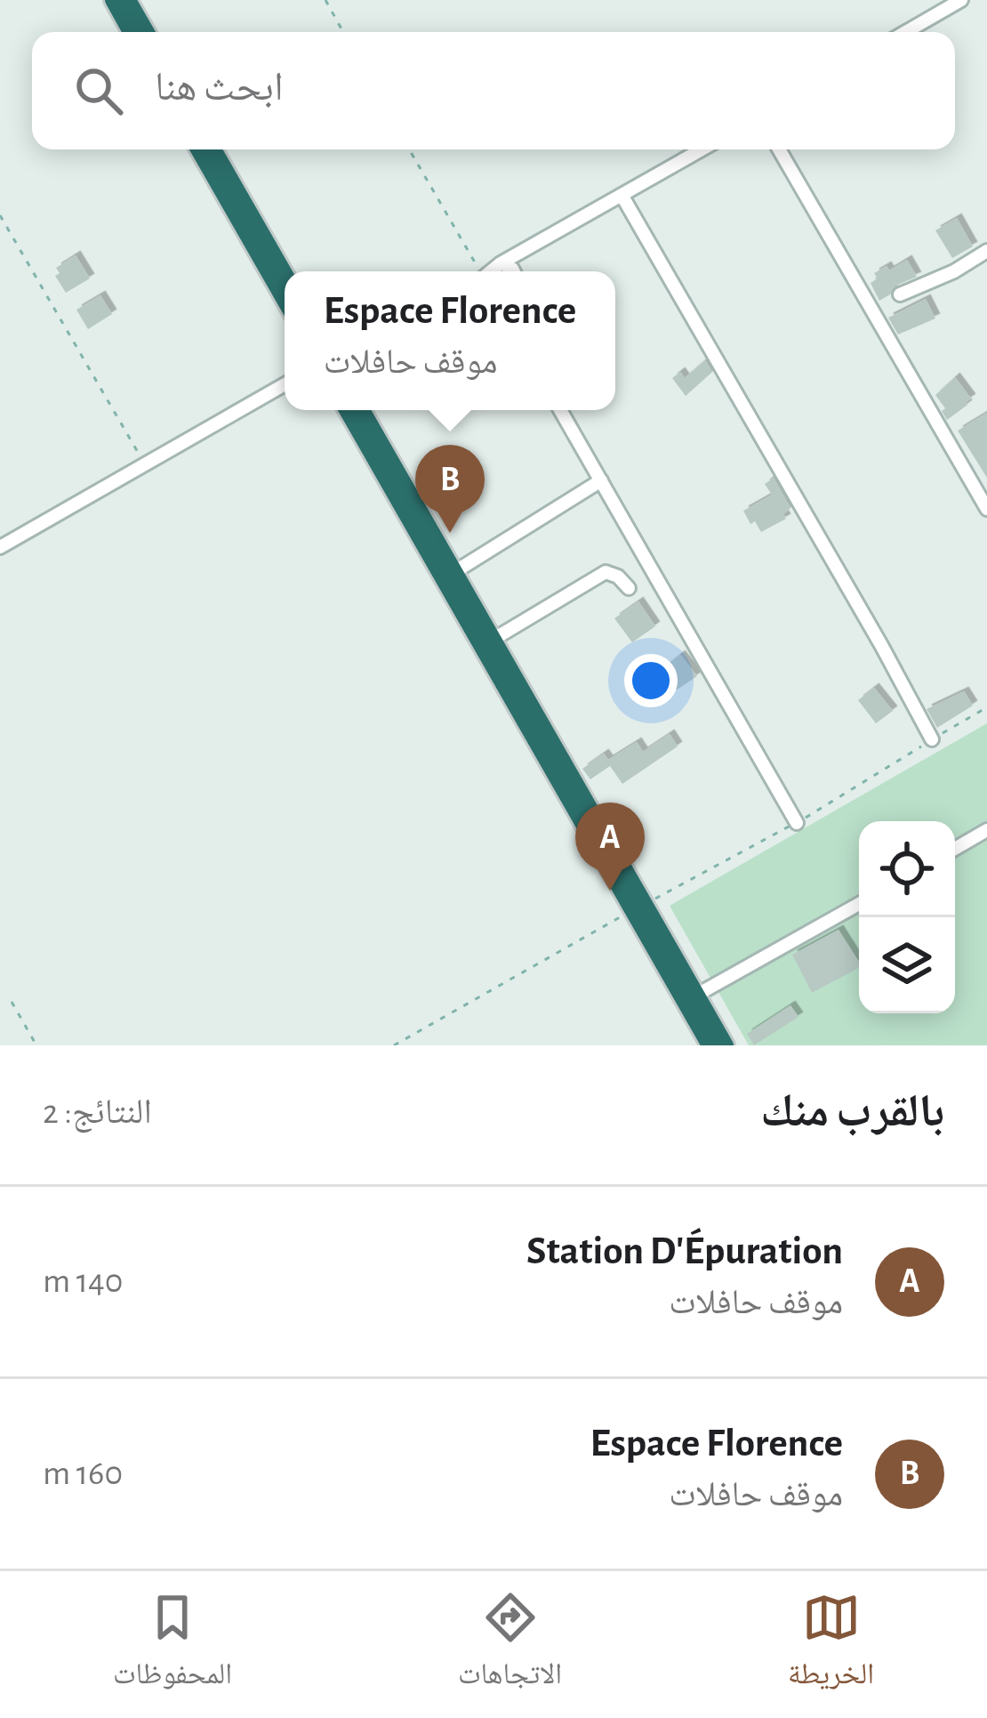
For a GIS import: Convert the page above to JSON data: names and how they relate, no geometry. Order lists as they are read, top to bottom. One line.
{"page":{"search":"ابحث هنا","popup":["Espace Florence","موقف حافلات"],"pins":["B","A"],"heading":["بالقرب منك","النتائج: 2"],"list":[{"mark":"A","name":"Station D'Épuration","note":"موقف حافلات","value":"140 m"},{"mark":"B","name":"Espace Florence","note":"موقف حافلات","value":"160 m"}],"nav":["الخريطة","الاتجاهات","المحفوظات"]}}
